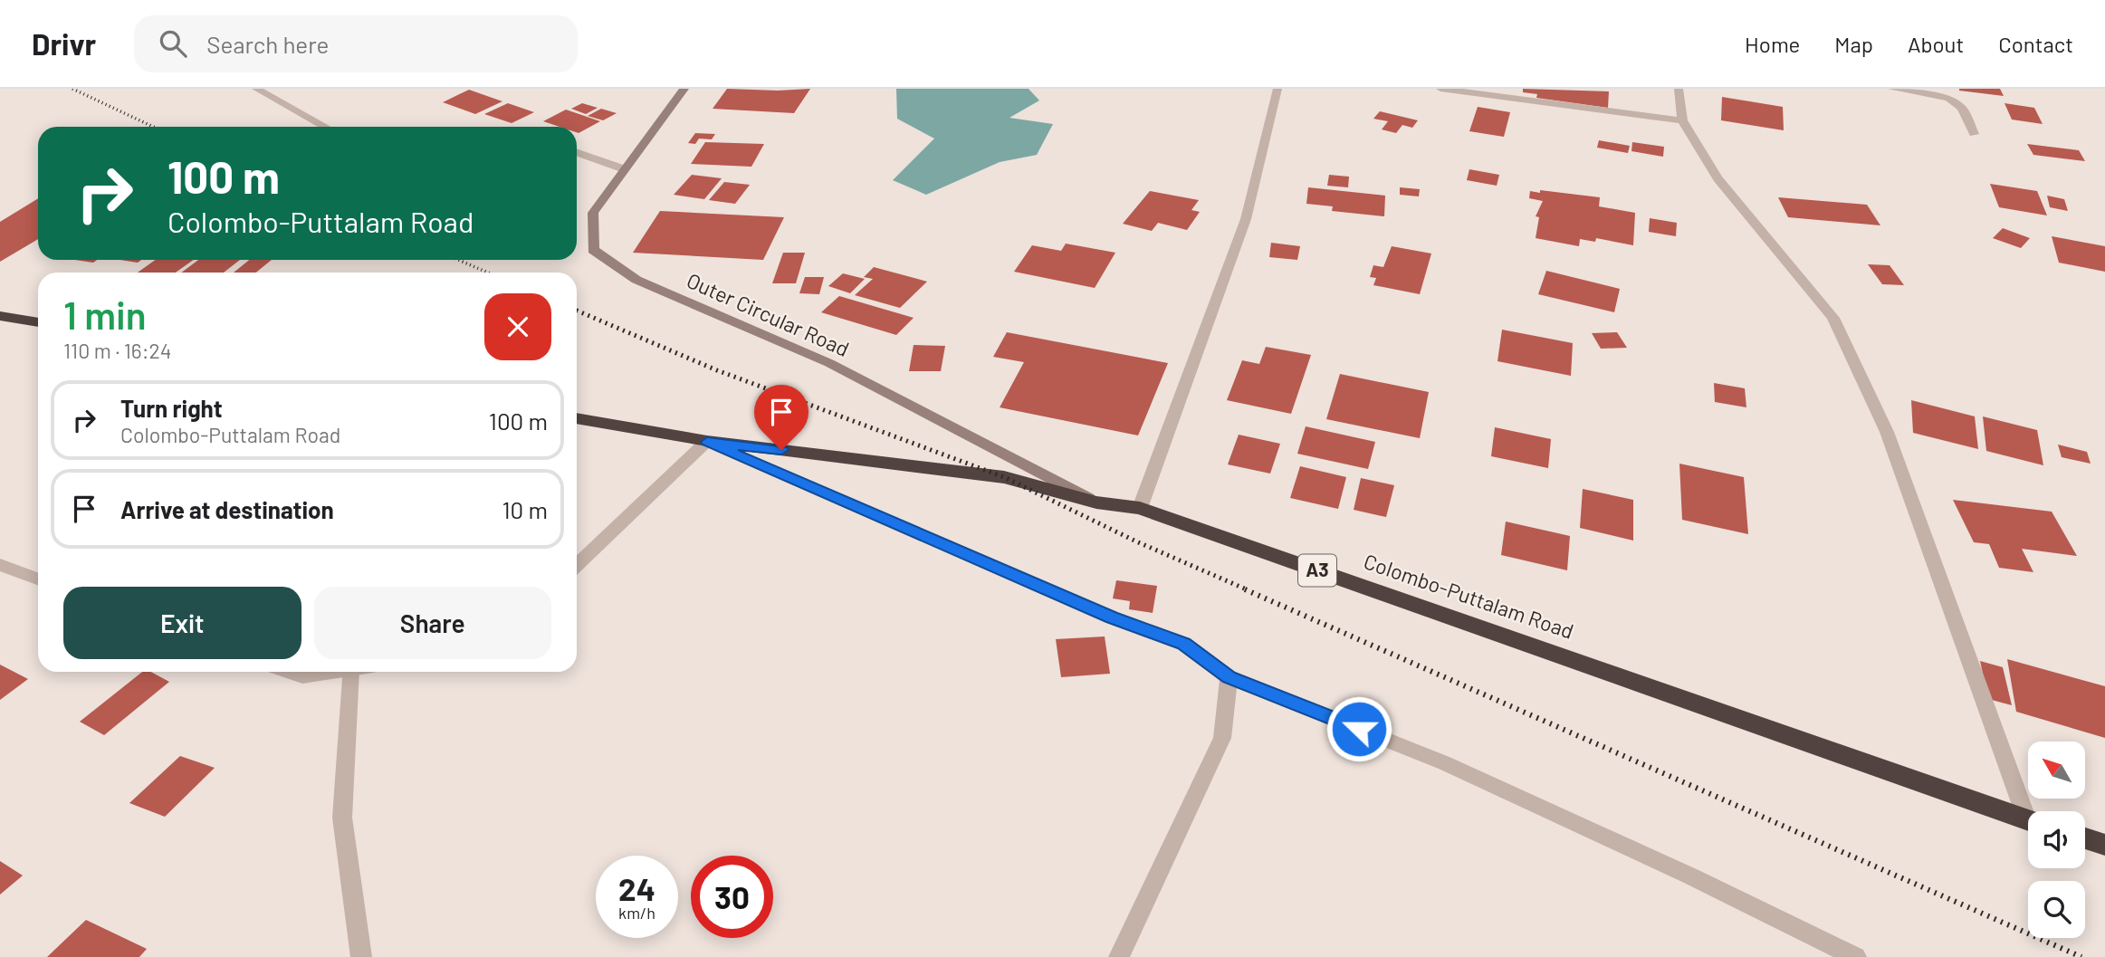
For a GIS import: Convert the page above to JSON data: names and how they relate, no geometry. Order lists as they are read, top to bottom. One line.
{"streets":{"highway":["A3","Colombo-Puttalam Road"],"street":["Outer Circular Road"]},"crossings":[["Outer Circular Road","Colombo-Puttalam Road"]],"north":"top left","page":{"header":"Drivr","search":"Search here","nav":["Home","Map","About","Contact"],"turn":["100 m","Colombo-Puttalam Road"],"heading":["1 min","110 m · 16:24"],"list":[{"name":"Turn right","note":"Colombo-Puttalam Road","value":"100 m"},{"name":"Arrive at destination","value":"10 m"}],"buttons":["Exit","Share"],"speed":"24 km/h","limit":"30"}}
